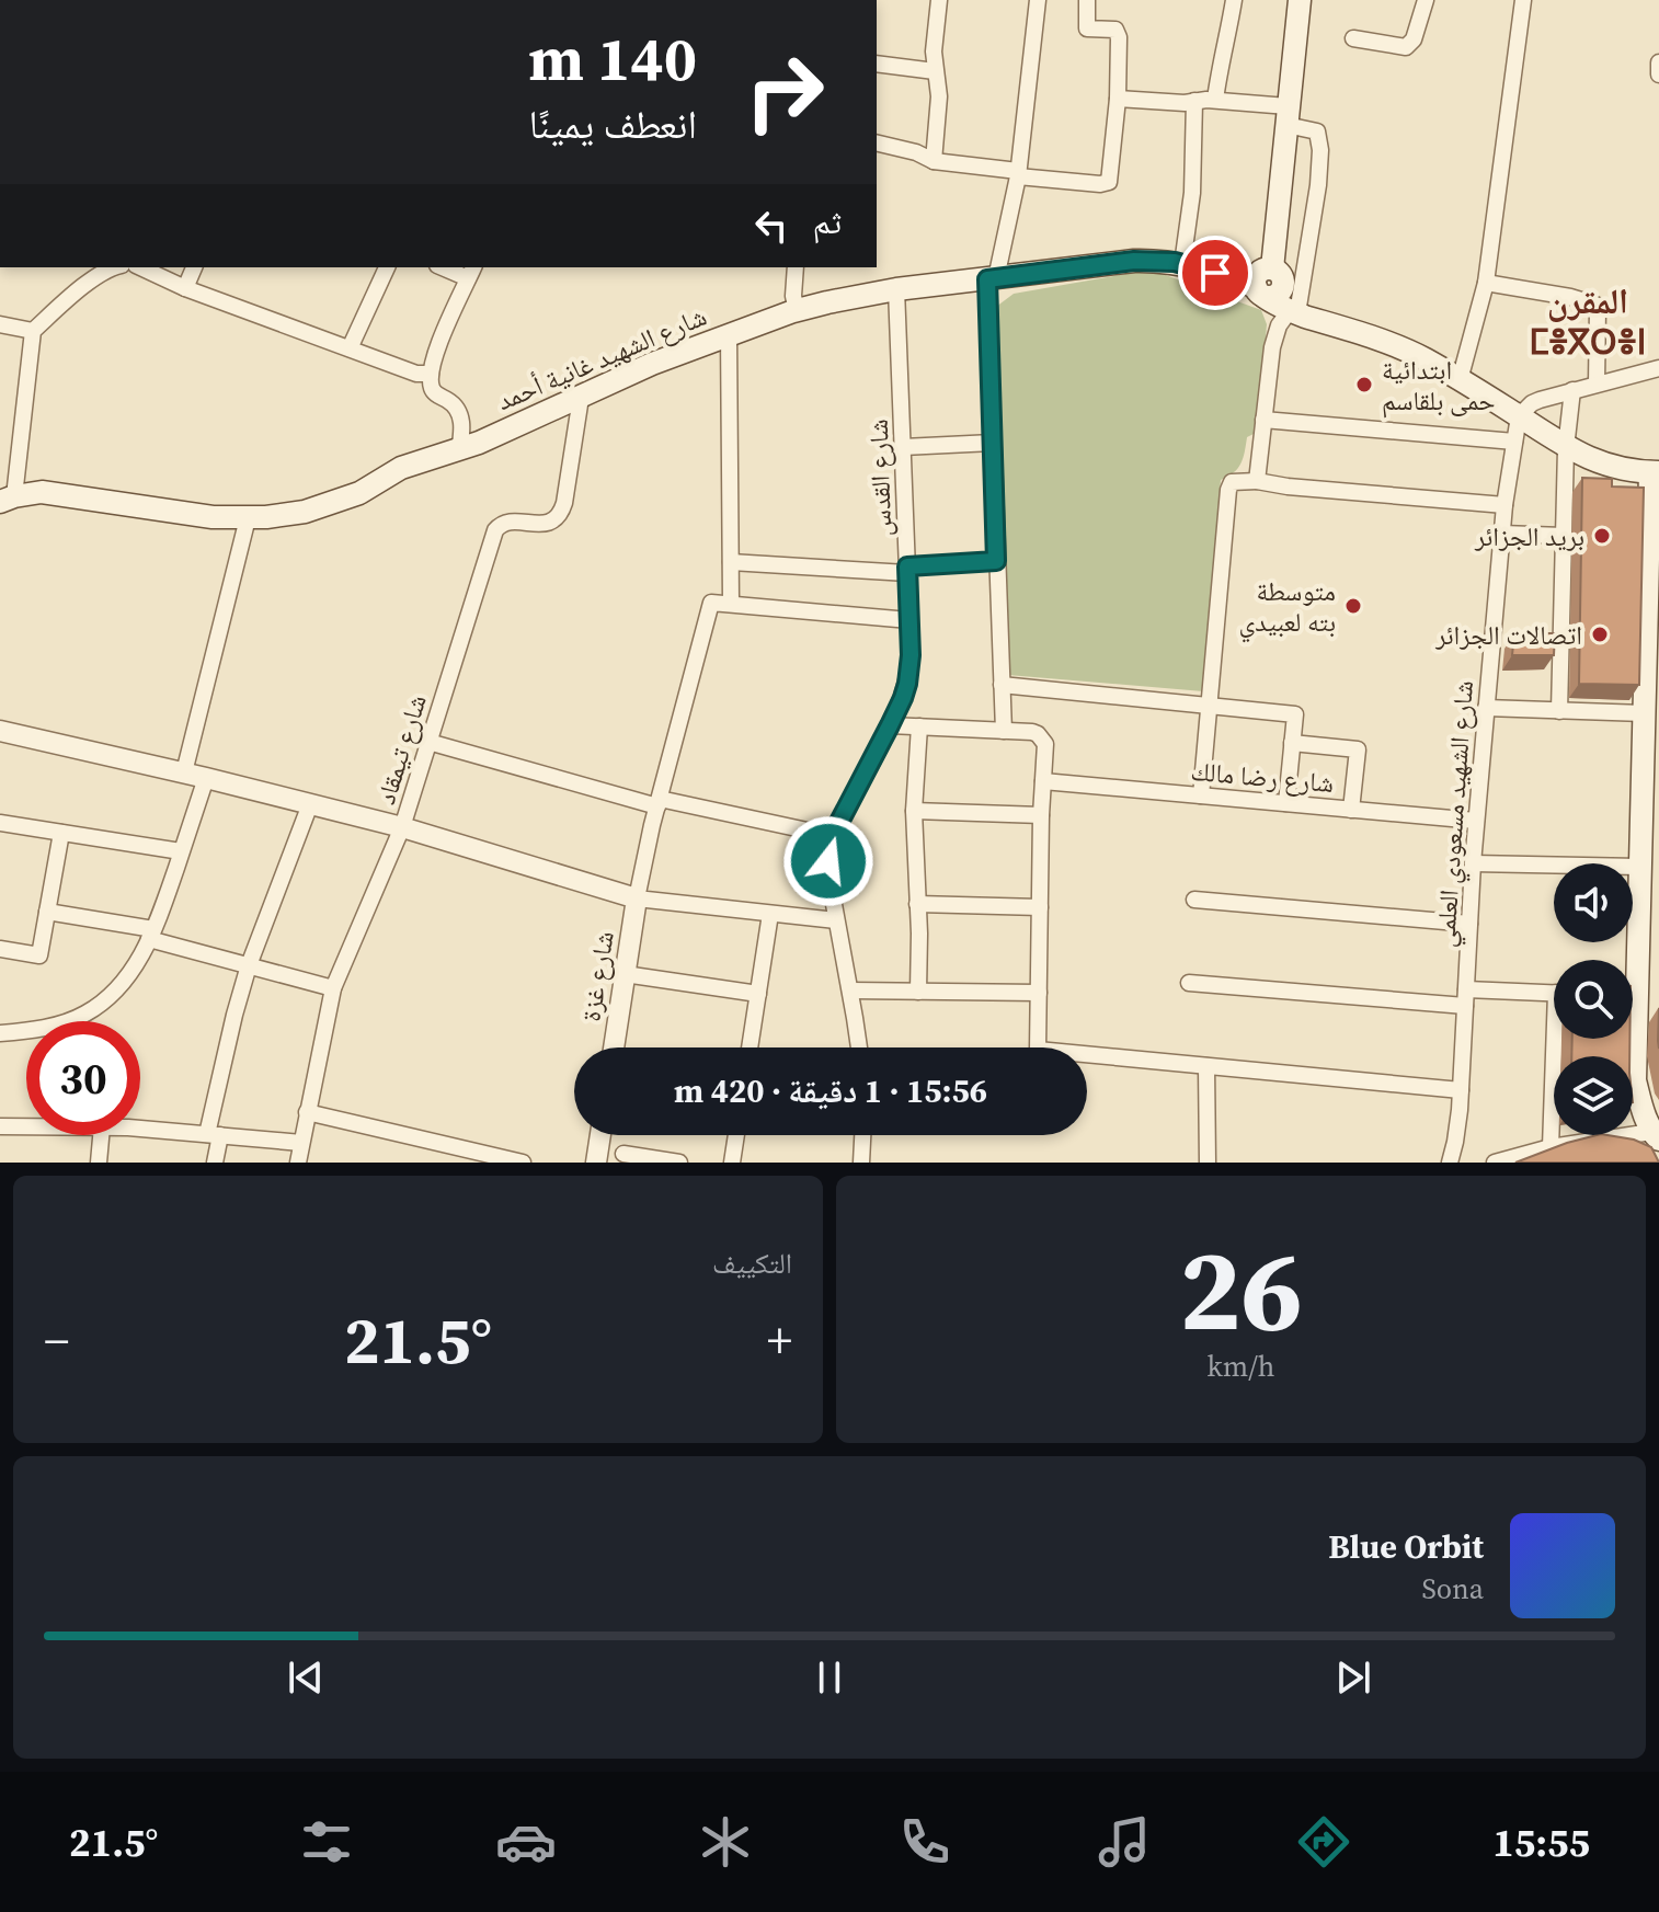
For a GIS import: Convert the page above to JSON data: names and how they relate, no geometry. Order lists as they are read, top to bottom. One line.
{"streets":{"main road":["شارع الشهيد غانية أحمد"],"street":["شارع القدس","شارع تيمقاد","شارع رضا مالك","شارع الشهيد مسعودي العلمي","شارع غزة"]},"crossings":[["شارع الشهيد غانية أحمد","شارع القدس"],["شارع الشهيد غانية أحمد","شارع تيمقاد"],["شارع الشهيد غانية أحمد","شارع الشهيد مسعودي العلمي"],["شارع رضا مالك","شارع الشهيد مسعودي العلمي"]],"districts":["المقرن ⵎⴻⴳⵔⴻⵏ"],"places":["ابتدائية حمى بلقاسم","بريد الجزائر","متوسطة بته لعبيدي","اتصالات الجزائر"],"page":{"turn":["140 m","انعطف يمينًا"],"then":"ثم","limit":"30","trip":"15:56 · 1 دقيقة · 420 m","tile":[["26","km/h"],"التكييف"],"heat":["−","21.5°","+"],"song":["Blue Orbit","Sona"],"tabs":["15:55","21.5°"]}}
